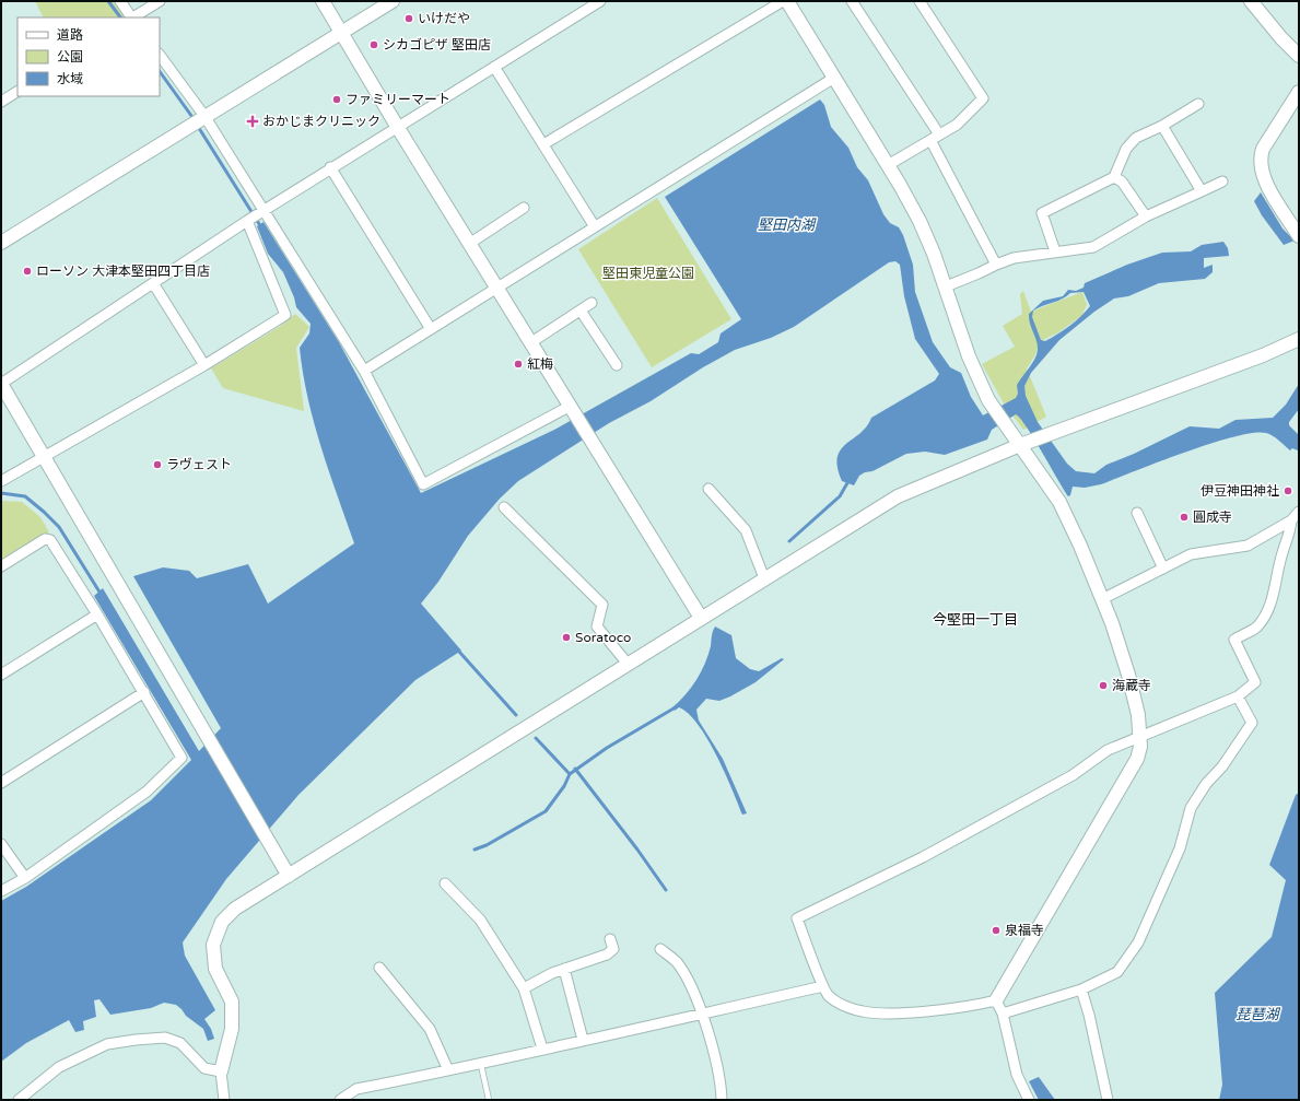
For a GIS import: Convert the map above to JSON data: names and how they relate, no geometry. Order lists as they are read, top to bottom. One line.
{"districts":["今堅田一丁目"],"water":["堅田内湖","琵琶湖"],"parks":["堅田東児童公園"],"places":{"other":["いけだや","シカゴピザ 堅田店","ファミリーマート","ローソン 大津本堅田四丁目店","紅梅","ラヴェスト","伊豆神田神社","圓成寺","Soratoco","海蔵寺","泉福寺"],"health":["おかじまクリニック"]},"legend":["道路","公園","水域"]}
